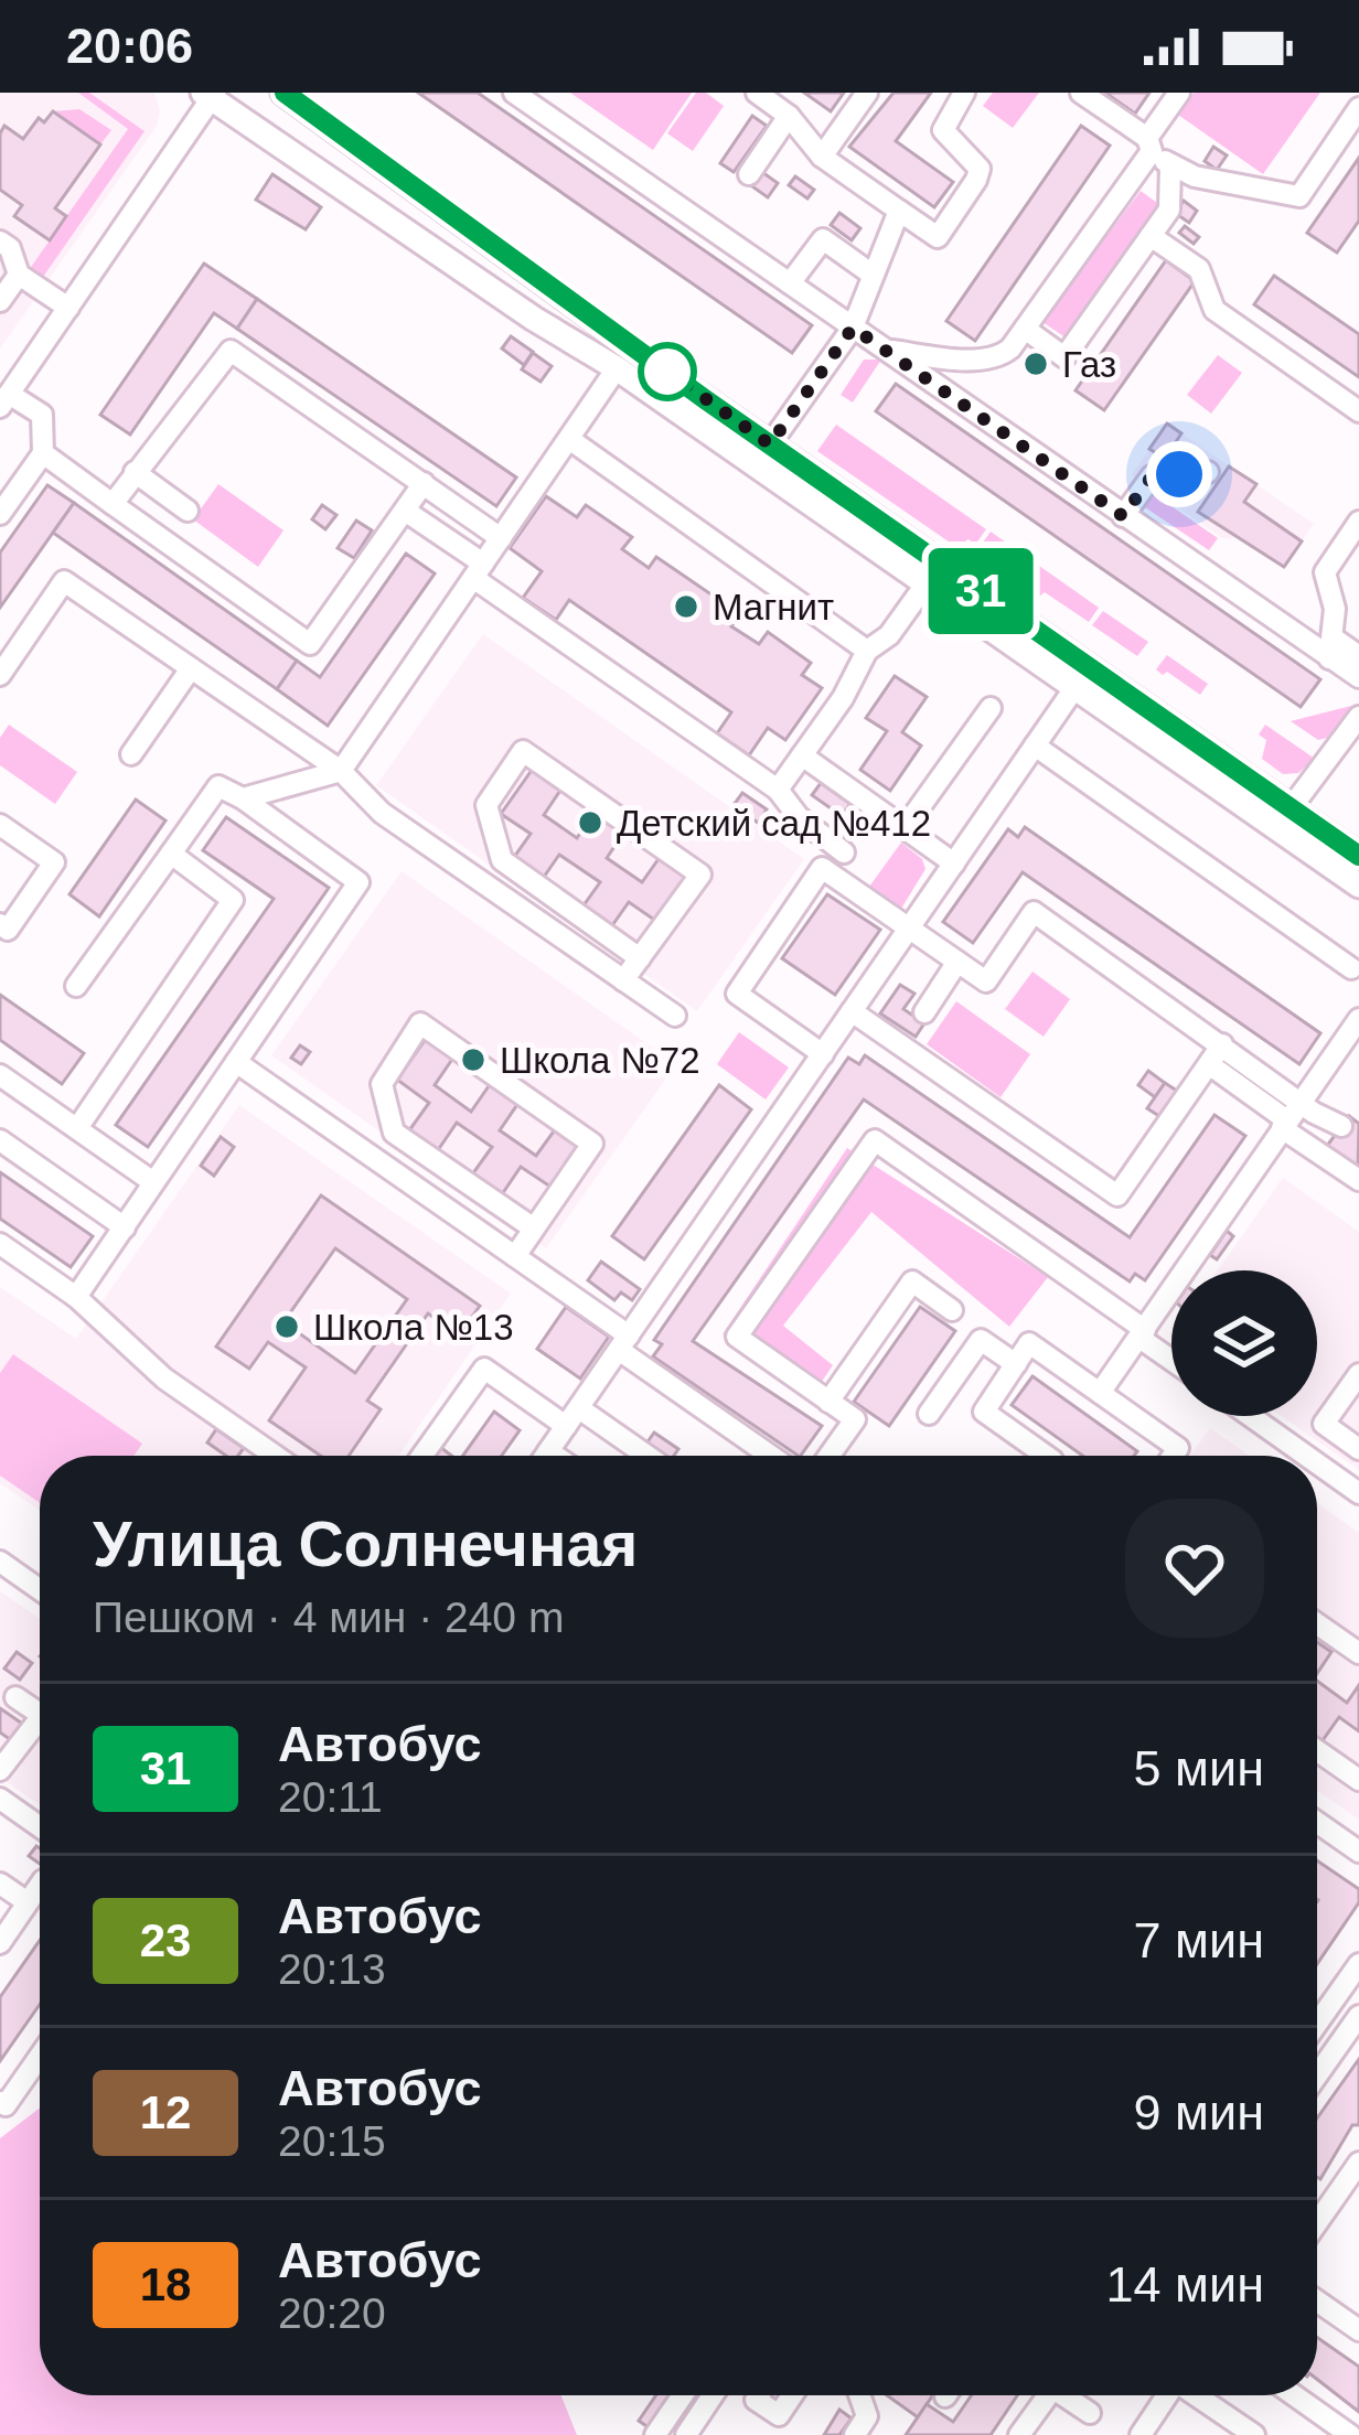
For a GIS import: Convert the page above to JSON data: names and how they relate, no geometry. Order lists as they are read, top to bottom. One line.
{"places":["Газ","Магнит","Детский сад №412","Школа №72","Школа №13"],"lines":["bus line 31"],"page":{"status":"20:06","on_map":"31","heading":["Улица Солнечная","Пешком · 4 мин · 240 m"],"list":[{"mark":"31","name":"Автобус","note":"20:11","value":"5 мин"},{"mark":"23","name":"Автобус","note":"20:13","value":"7 мин"},{"mark":"12","name":"Автобус","note":"20:15","value":"9 мин"},{"mark":"18","name":"Автобус","note":"20:20","value":"14 мин"}]}}
